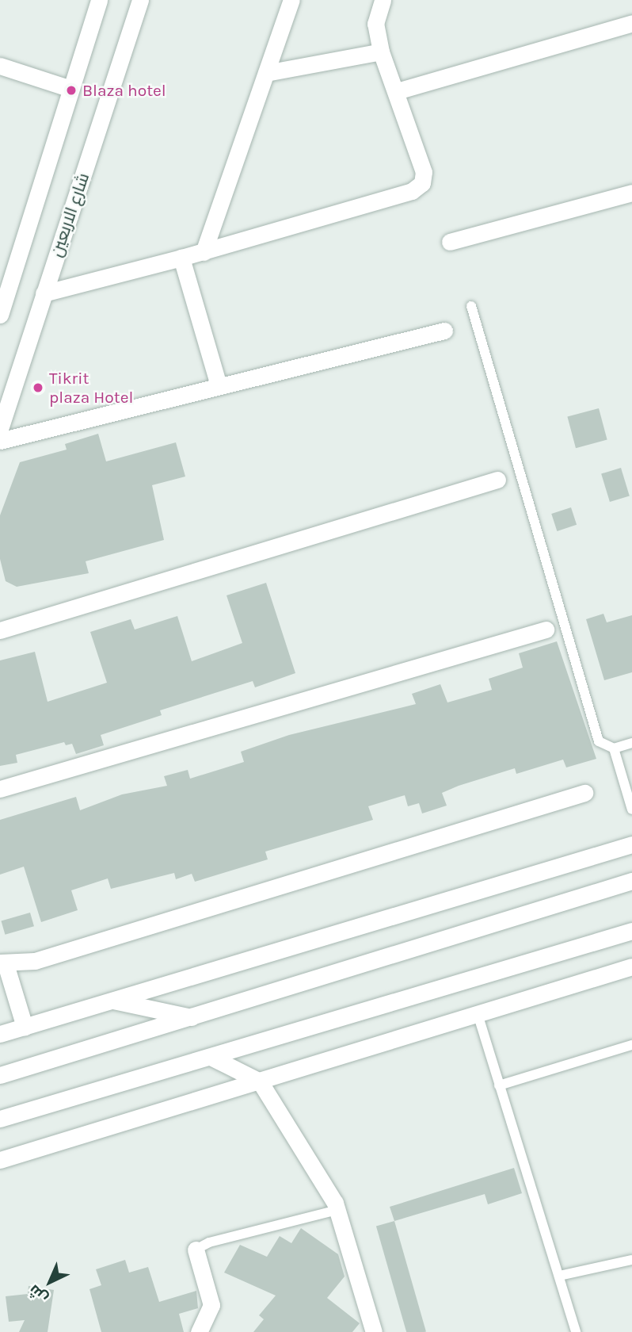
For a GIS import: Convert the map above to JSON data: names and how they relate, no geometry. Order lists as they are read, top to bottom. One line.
{"streets":{"street":["شارع الاربعين"]},"places":["Blaza hotel","Tikrit plaza Hotel"],"north":"bottom left"}
